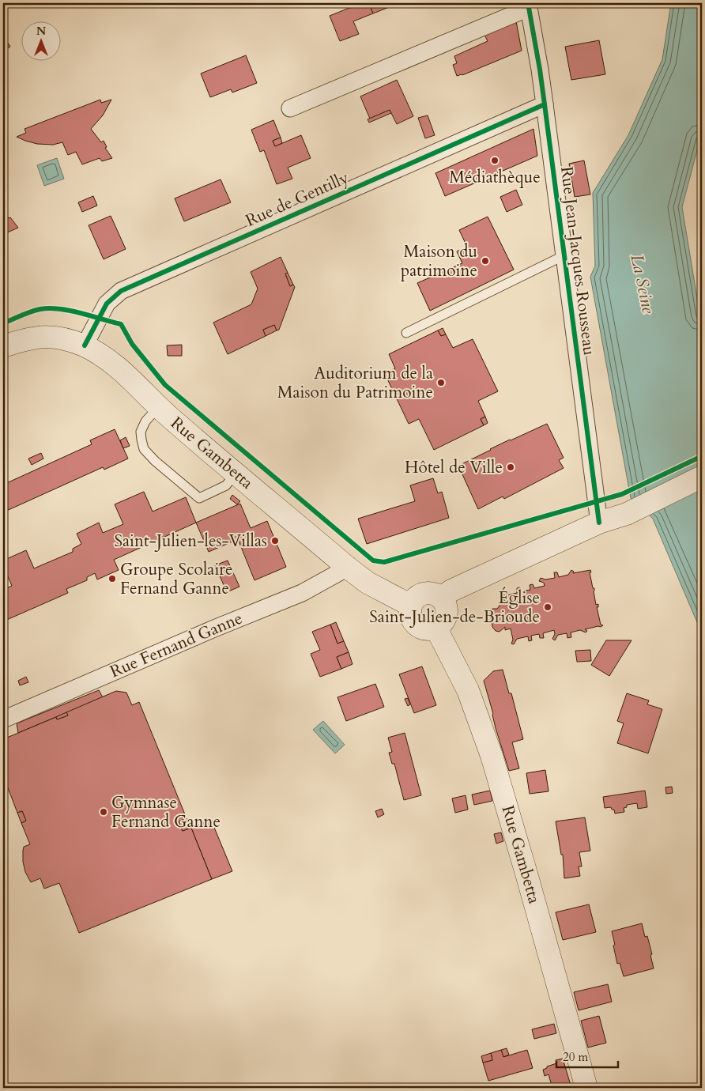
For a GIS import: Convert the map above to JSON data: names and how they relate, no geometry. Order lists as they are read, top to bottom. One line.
{"streets":{"street":["Rue de Gentilly","Rue Jean-Jacques Rousseau","Rue Gambetta","Rue Fernand Ganne"]},"crossings":[["Rue de Gentilly","Rue Jean-Jacques Rousseau"],["Rue de Gentilly","Rue Gambetta"],["Rue Gambetta","Rue Fernand Ganne"]],"water":["La Seine"],"places":["Médiathèque","Maison du patrimoine","Auditorium de la Maison du Patrimoine","Hôtel de Ville","Saint-Julien-les-Villas","Groupe Scolaire Fernand Ganne","Église Saint-Julien-de-Brioude","Gymnase Fernand Ganne"],"scale_bar":"20 m","north":"top"}
